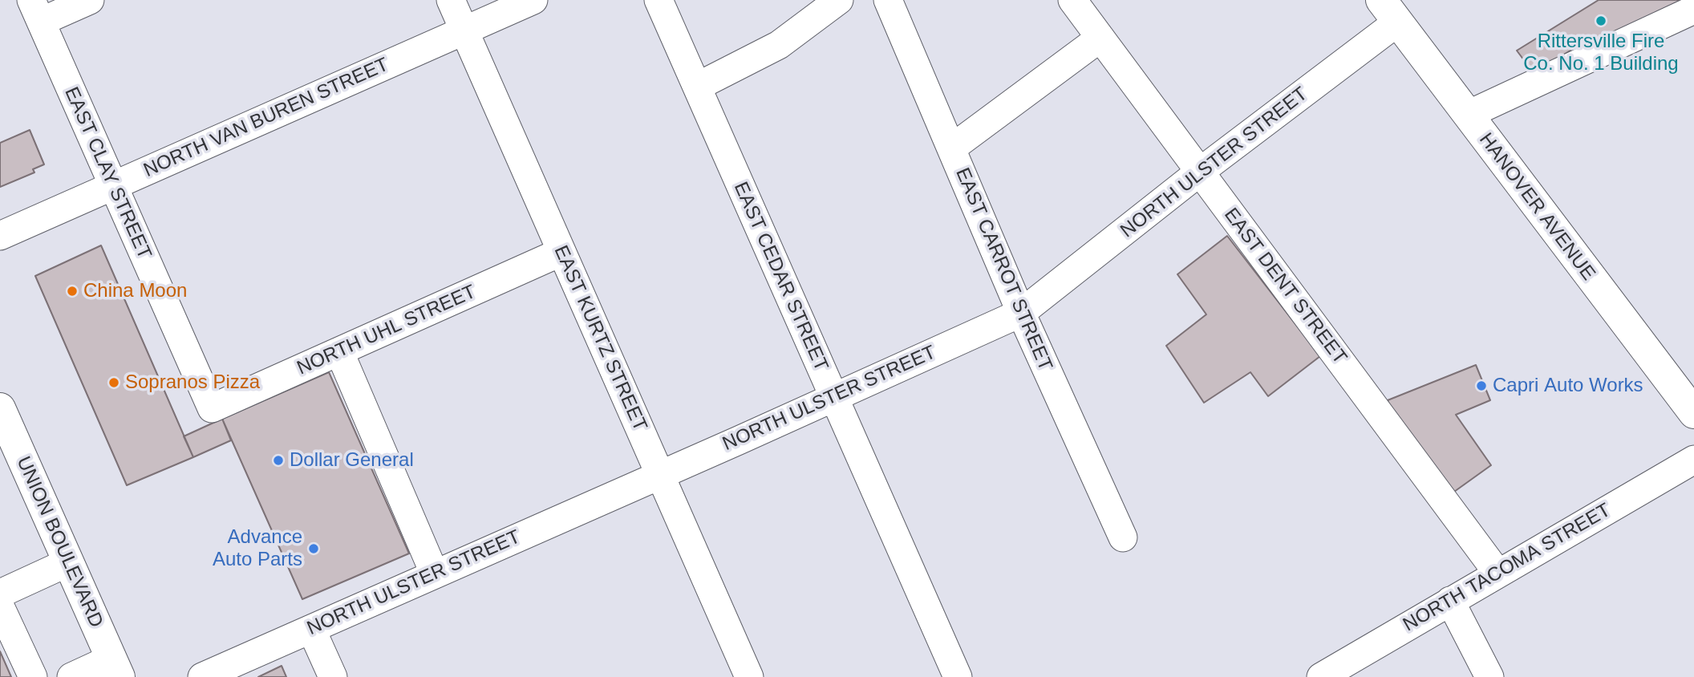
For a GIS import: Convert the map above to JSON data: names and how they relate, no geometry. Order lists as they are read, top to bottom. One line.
{"streets":{"main road":["HANOVER AVENUE","UNION BOULEVARD"],"street":["NORTH VAN BUREN STREET","NORTH ULSTER STREET","EAST CLAY STREET","EAST CARROT STREET","EAST CEDAR STREET","EAST DENT STREET","NORTH UHL STREET","EAST KURTZ STREET","NORTH TACOMA STREET"]},"crossings":[["NORTH VAN BUREN STREET","EAST CLAY STREET"],["NORTH VAN BUREN STREET","EAST KURTZ STREET"],["NORTH ULSTER STREET","HANOVER AVENUE"],["NORTH ULSTER STREET","EAST CARROT STREET"],["NORTH ULSTER STREET","EAST CEDAR STREET"],["NORTH ULSTER STREET","EAST DENT STREET"],["NORTH ULSTER STREET","EAST KURTZ STREET"],["EAST CLAY STREET","NORTH UHL STREET"],["EAST DENT STREET","NORTH TACOMA STREET"],["NORTH UHL STREET","EAST KURTZ STREET"]],"places":["Rittersville Fire Co. No. 1 Building","China Moon","Sopranos Pizza","Capri Auto Works","Dollar General","Advance Auto Parts"]}
